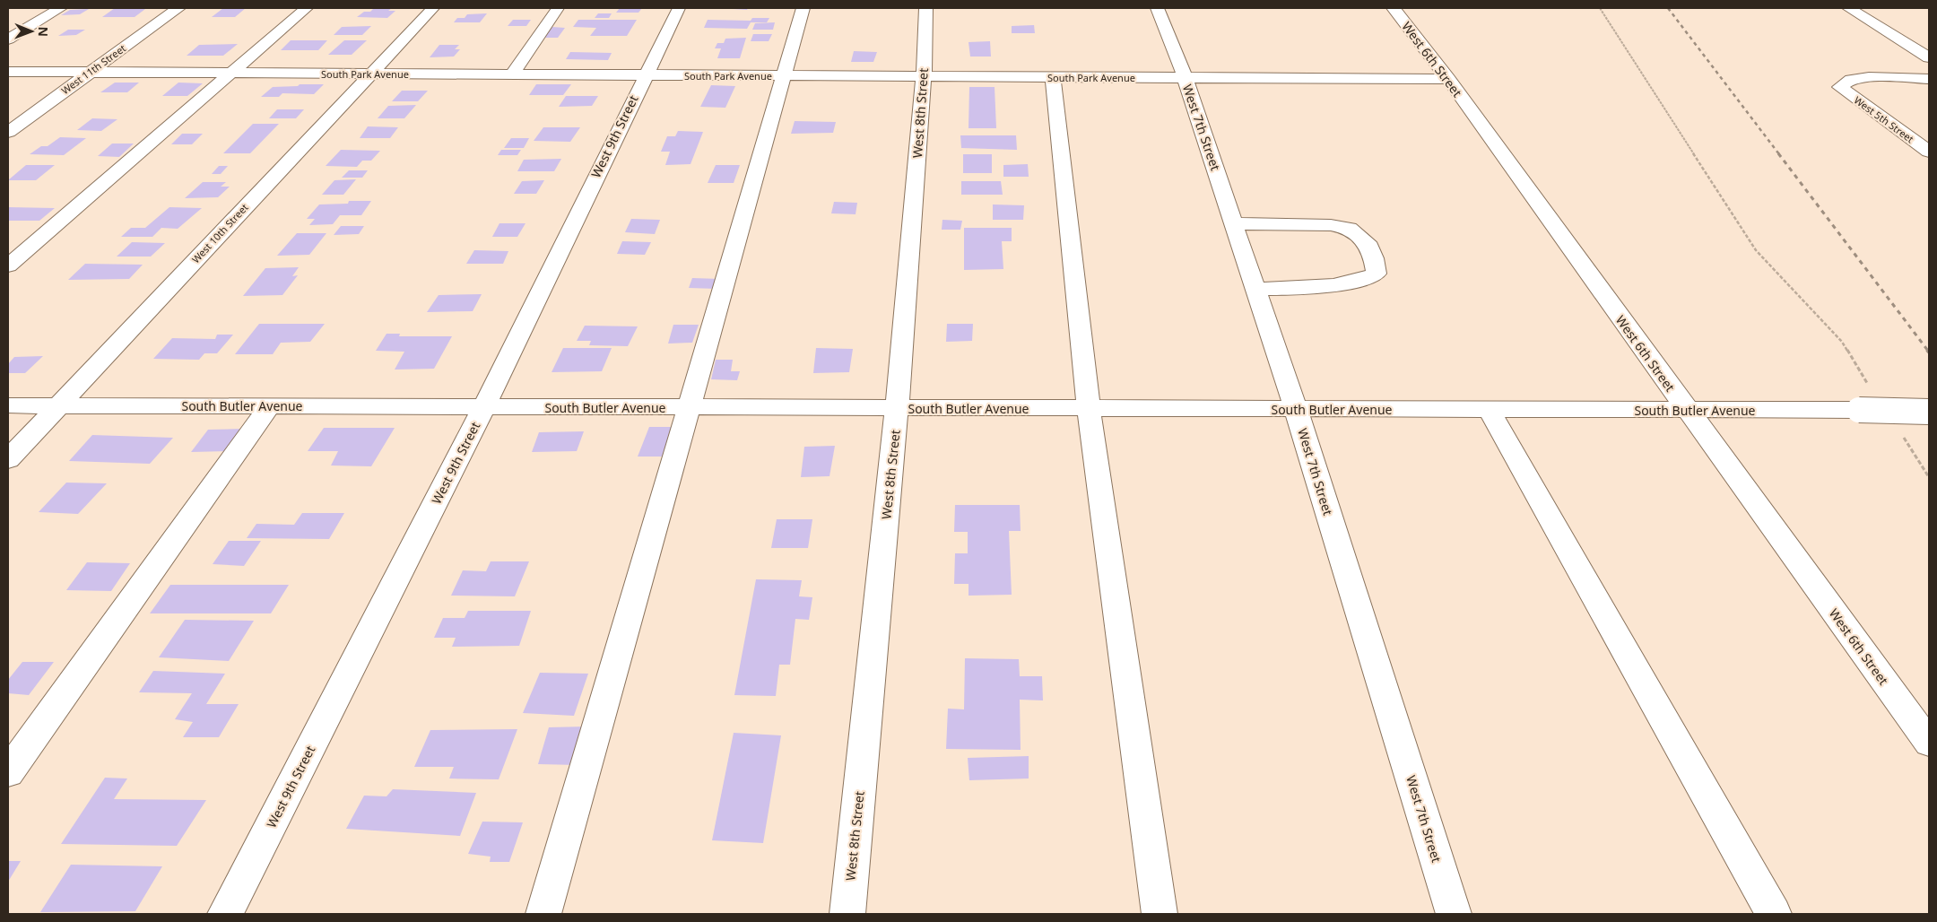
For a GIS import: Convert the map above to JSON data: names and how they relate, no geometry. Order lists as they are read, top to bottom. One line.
{"streets":{"street":["West 6th Street","West 11th Street","South Park Avenue","West 8th Street","West 5th Street","West 7th Street","West 9th Street","West 10th Street","South Butler Avenue"]},"crossings":[["West 6th Street","South Park Avenue"],["West 6th Street","South Butler Avenue"],["West 11th Street","South Park Avenue"],["South Park Avenue","West 8th Street"],["South Park Avenue","West 7th Street"],["South Park Avenue","West 9th Street"],["South Park Avenue","West 10th Street"],["West 8th Street","South Butler Avenue"],["West 7th Street","South Butler Avenue"],["West 9th Street","South Butler Avenue"],["West 10th Street","South Butler Avenue"]],"north":"right"}
